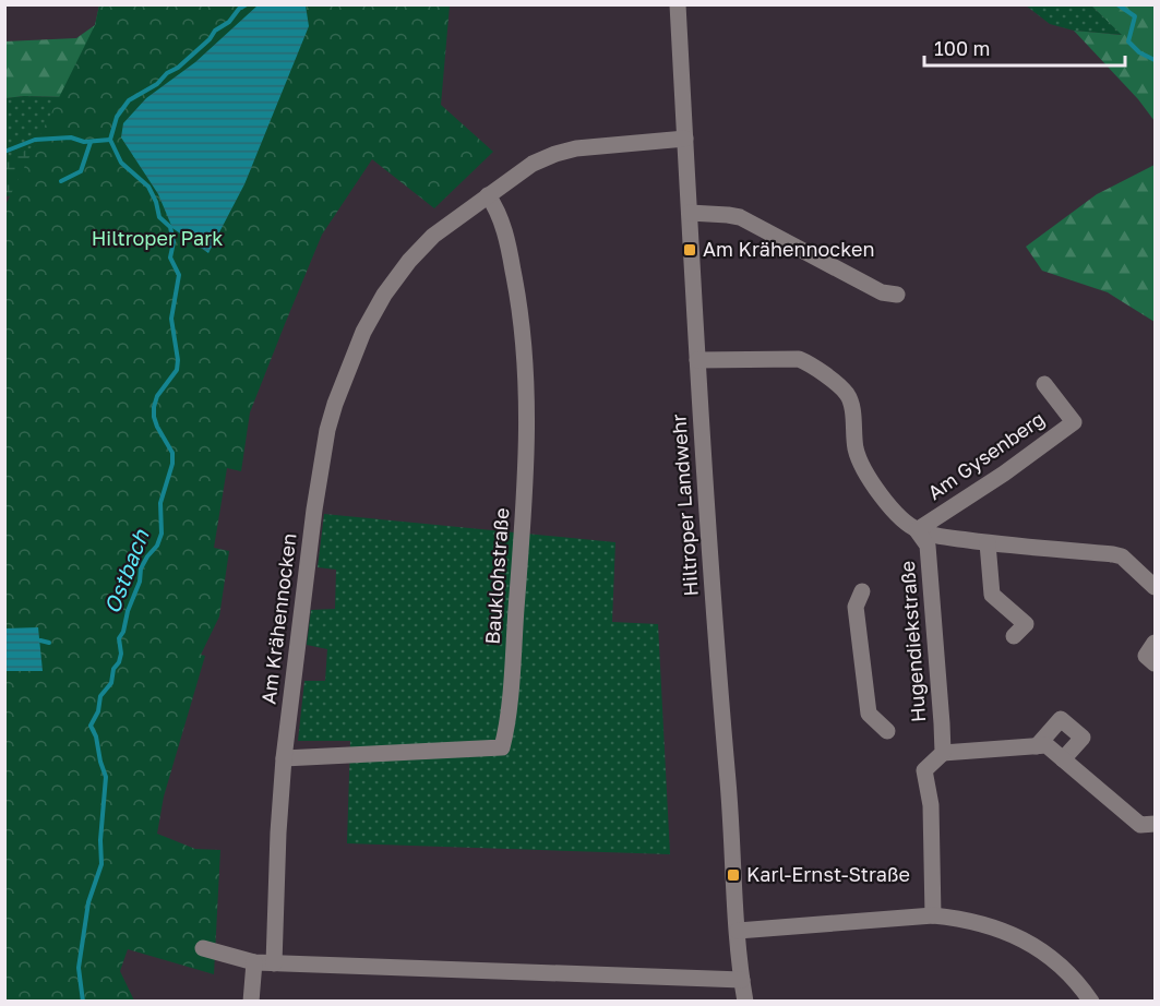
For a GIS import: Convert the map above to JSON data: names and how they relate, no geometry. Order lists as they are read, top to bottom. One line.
{"streets":{"street":["Am Gysenberg","Hiltroper Landwehr","Bauklohstraße","Am Krähennocken","Hugendiekstraße"]},"crossings":[["Am Gysenberg","Hugendiekstraße"],["Hiltroper Landwehr","Am Krähennocken"],["Bauklohstraße","Am Krähennocken"]],"water":["Ostbach"],"parks":["Hiltroper Park"],"places":{"transit":["Am Krähennocken","Karl-Ernst-Straße"]},"scale_bar":"100 m"}
